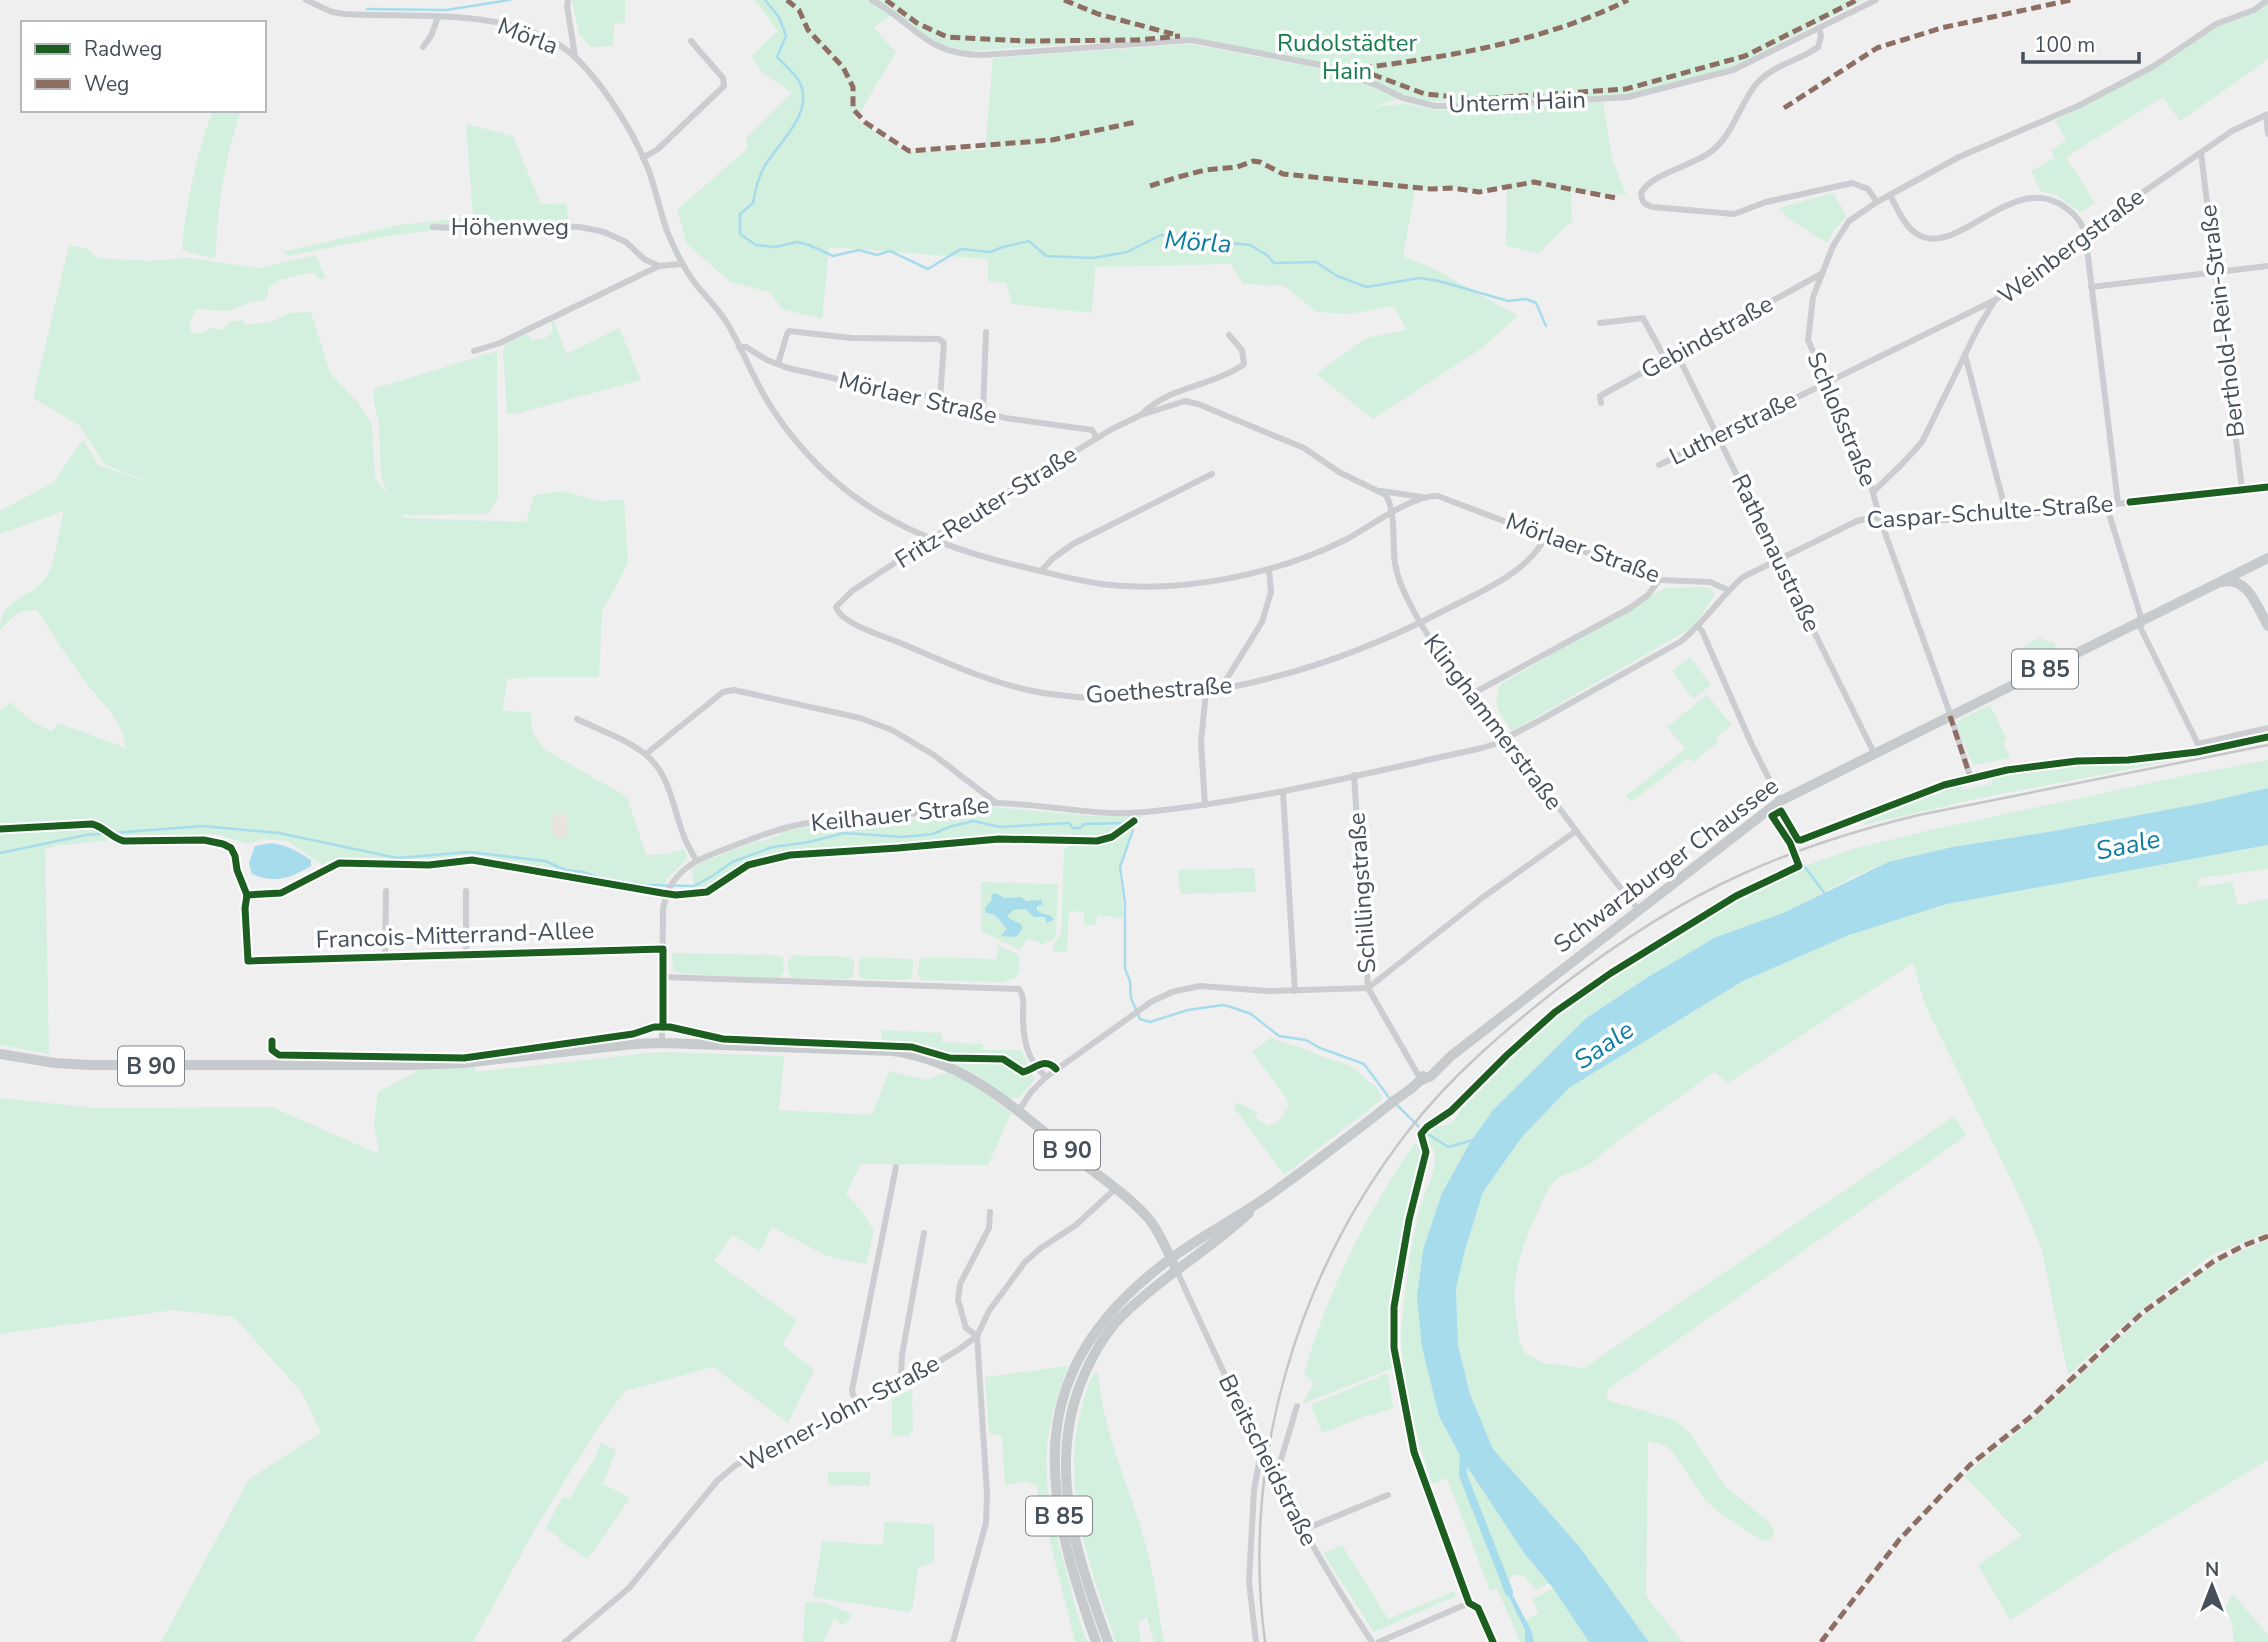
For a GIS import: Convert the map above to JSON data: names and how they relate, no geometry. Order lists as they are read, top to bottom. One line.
{"streets":{"main road":["B 85","Schwarzburger Chaussee","B 90"],"street":["Mörla","Unterm Hain","Höhenweg","Weinbergstraße","Berthold-Rein-Straße","Gebindstraße","Mörlaer Straße","Schloßstraße","Lutherstraße","Fritz-Reuter-Straße","Caspar-Schulte-Straße","Rathenaustraße","Goethestraße","Klinghammerstraße","Keilhauer Straße","Schillingstraße","Francois-Mitterrand-Allee","Werner-John-Straße","Breitscheidstraße"]},"crossings":[["Mörla","Mörlaer Straße"],["Mörla","Fritz-Reuter-Straße"],["Mörla","Klinghammerstraße"],["Weinbergstraße","Berthold-Rein-Straße"],["Weinbergstraße","Schloßstraße"],["Weinbergstraße","Lutherstraße"],["Berthold-Rein-Straße","Caspar-Schulte-Straße"],["Gebindstraße","Schloßstraße"],["Gebindstraße","Rathenaustraße"],["Mörlaer Straße","Fritz-Reuter-Straße"],["Mörlaer Straße","Caspar-Schulte-Straße"],["Mörlaer Straße","Goethestraße"],["Schloßstraße","Lutherstraße"],["Schloßstraße","Caspar-Schulte-Straße"],["Schloßstraße","Schwarzburger Chaussee"],["Lutherstraße","Rathenaustraße"],["Fritz-Reuter-Straße","Goethestraße"],["Caspar-Schulte-Straße","Rathenaustraße"],["Caspar-Schulte-Straße","Keilhauer Straße"],["Rathenaustraße","Schwarzburger Chaussee"],["B 85","Schwarzburger Chaussee"],["B 85","B 90"],["B 85","Breitscheidstraße"],["Goethestraße","Klinghammerstraße"],["Klinghammerstraße","Keilhauer Straße"],["Klinghammerstraße","Schwarzburger Chaussee"],["Keilhauer Straße","Schillingstraße"],["Keilhauer Straße","Francois-Mitterrand-Allee"],["Keilhauer Straße","B 90"],["Schwarzburger Chaussee","Schillingstraße"],["Schwarzburger Chaussee","B 90"],["Schwarzburger Chaussee","Breitscheidstraße"],["B 90","Werner-John-Straße"],["B 90","Breitscheidstraße"]],"water":["Mörla","Saale"],"parks":["Rudolstädter Hain"],"legend":["Radweg","Weg"],"scale_bar":"100 m","north":"top"}
